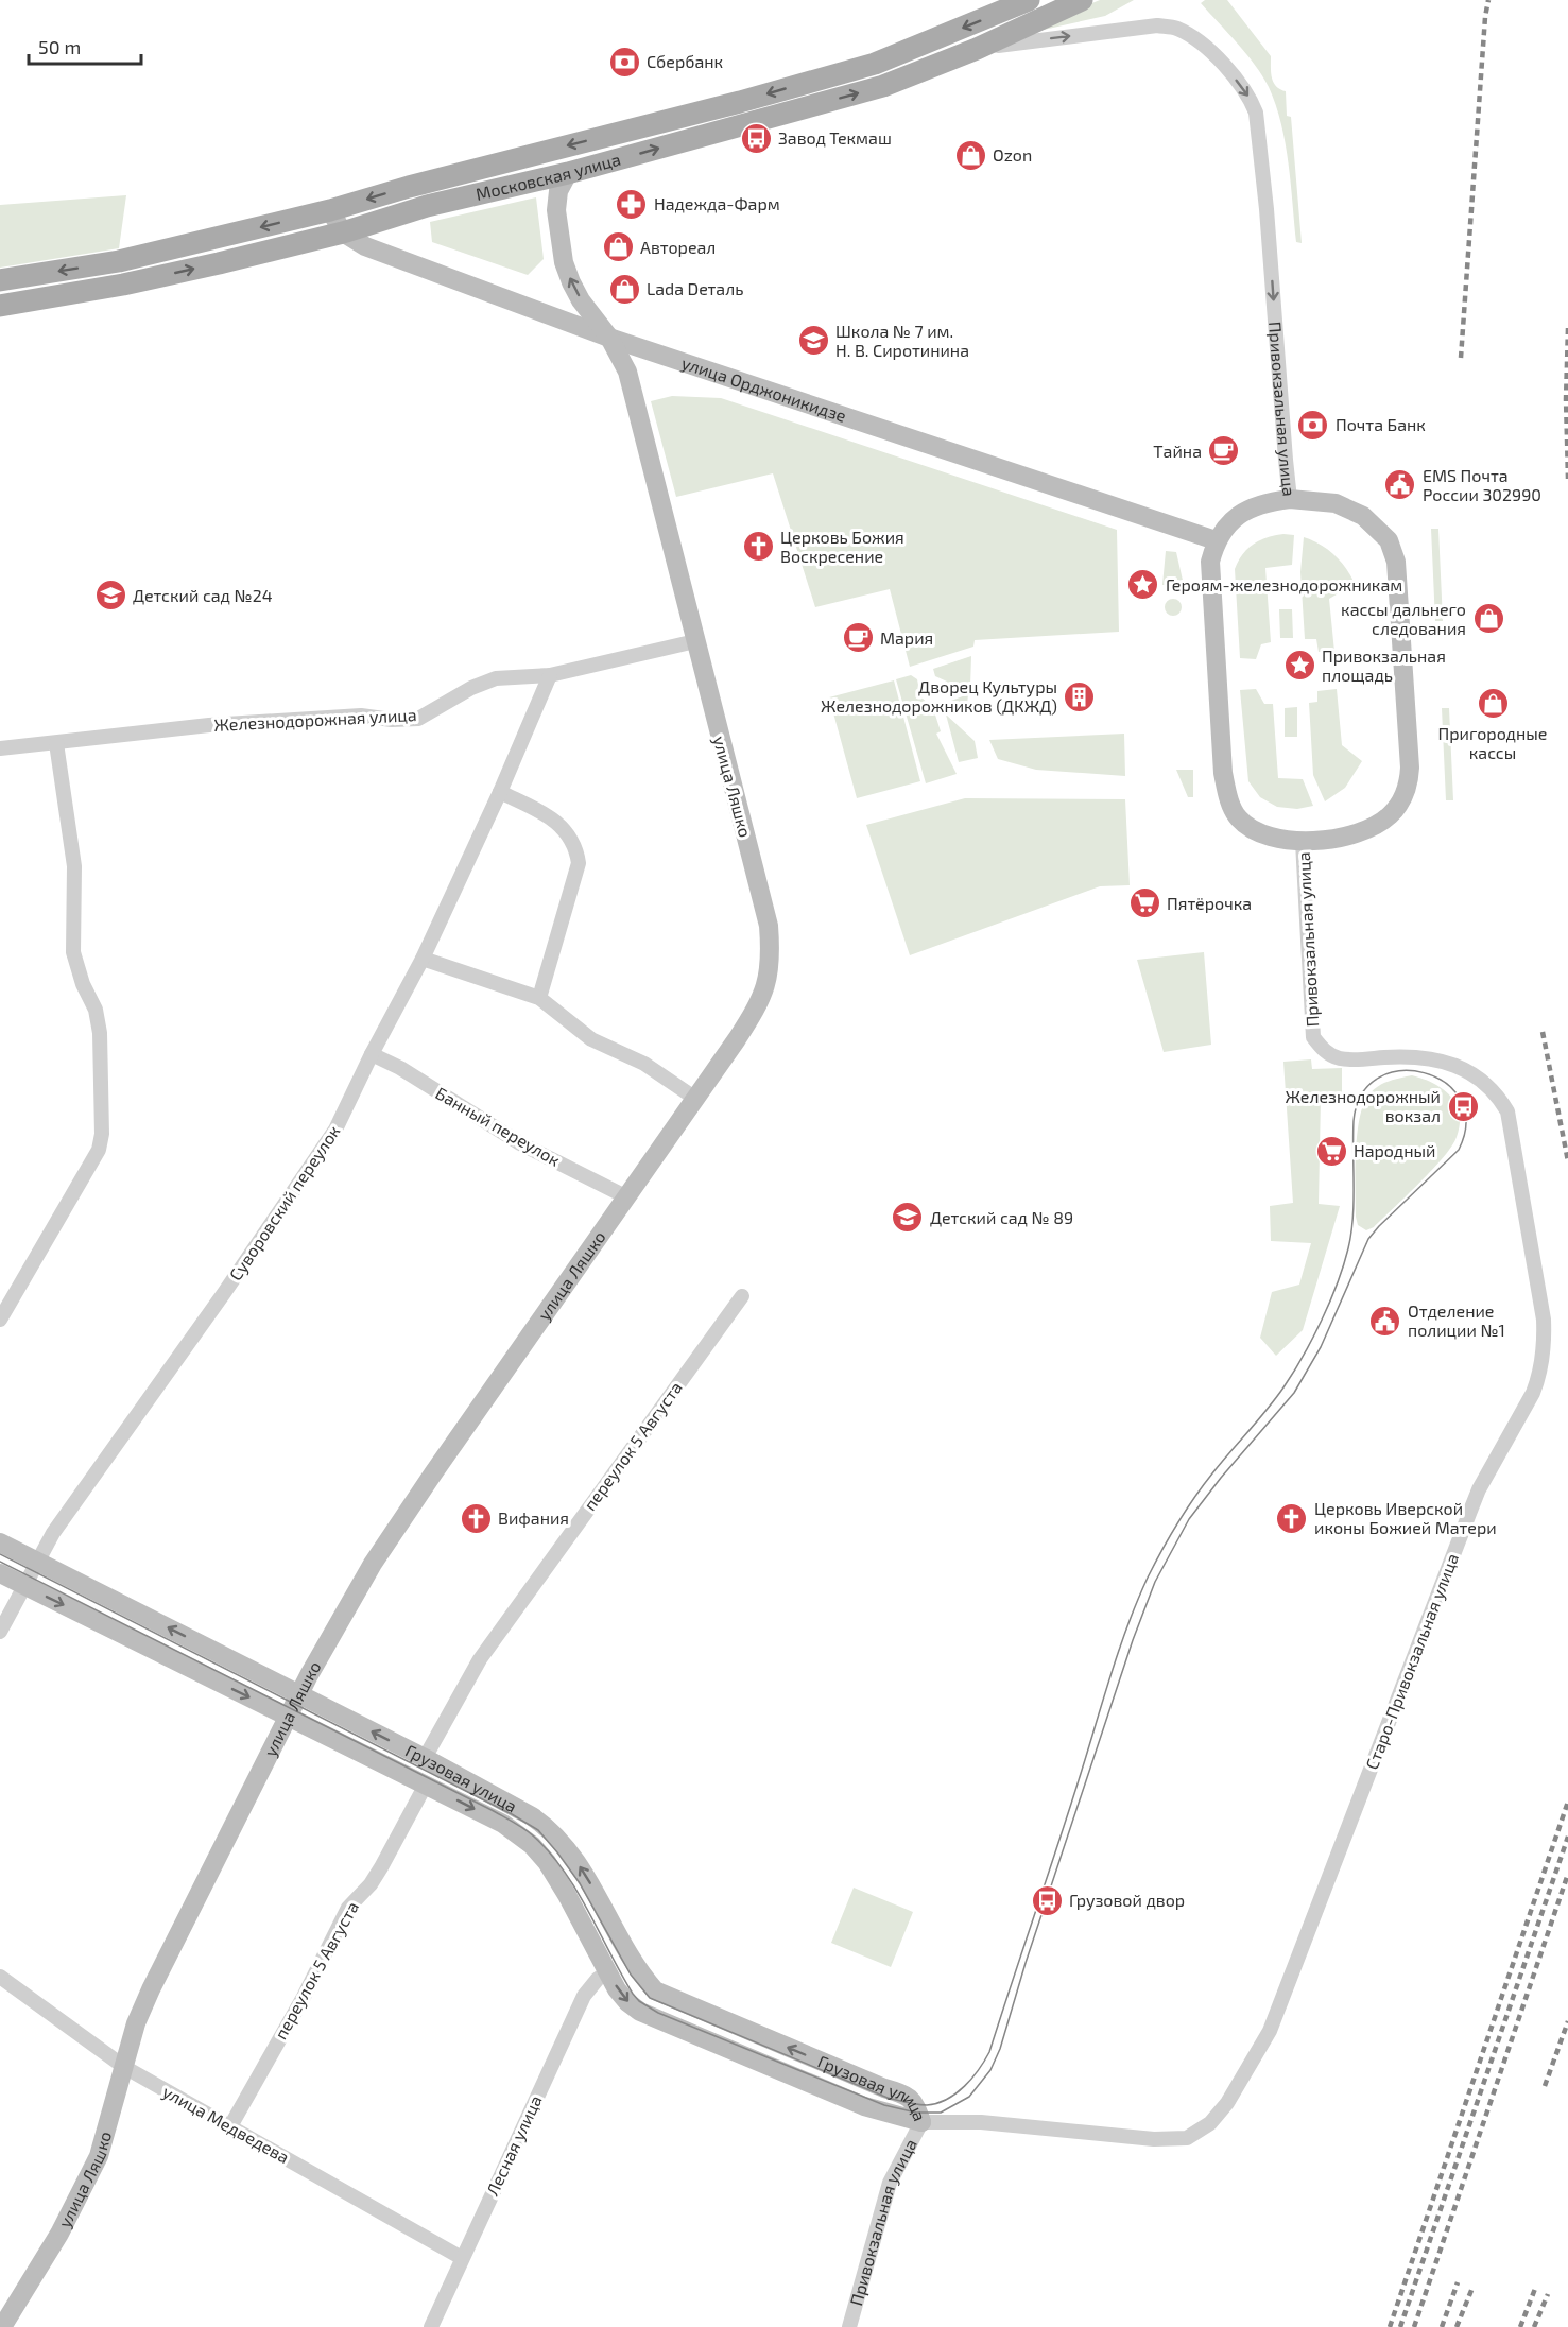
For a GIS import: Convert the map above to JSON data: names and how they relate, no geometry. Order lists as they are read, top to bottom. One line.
{"streets":{"main road":["Московская улица"],"street":["улица Орджоникидзе","Привокзальная улица","Железнодорожная улица","улица Ляшко","Банный переулок","Суворовский переулок","переулок 5 Августа","Старо-Привокзальная улица","Грузовая улица","улица Медведева","Лесная улица"]},"crossings":[["Московская улица","улица Орджоникидзе"],["Московская улица","Привокзальная улица"],["Московская улица","улица Ляшко"],["улица Орджоникидзе","Привокзальная улица"],["улица Орджоникидзе","улица Ляшко"],["Привокзальная улица","Старо-Привокзальная улица"],["Привокзальная улица","Грузовая улица"],["Железнодорожная улица","улица Ляшко"],["Железнодорожная улица","Суворовский переулок"],["улица Ляшко","Банный переулок"],["улица Ляшко","Грузовая улица"],["улица Ляшко","улица Медведева"],["Банный переулок","Суворовский переулок"],["Суворовский переулок","Грузовая улица"],["переулок 5 Августа","Грузовая улица"],["переулок 5 Августа","улица Медведева"],["Старо-Привокзальная улица","Грузовая улица"],["Грузовая улица","Лесная улица"],["улица Медведева","Лесная улица"]],"places":{"bank":["Сбербанк","Почта Банк"],"bus stop":["Завод Текмаш","Железнодорожный вокзал","Грузовой двор"],"shop":["Ozon","Автореал","Lada Dеталь","кассы дальнего следования","Пригородные кассы"],"pharmacy":["Надежда-Фарм"],"school or university":["Школа № 7 им. Н. В. Сиротинина","Детский сад №24","Детский сад № 89"],"cafe":["Тайна","Мария"],"public building":["EMS Почта России 302990","Отделение полиции №1"],"church":["Церковь Божия Воскресение","Вифания","Церковь Иверской иконы Божией Матери"],"place":["Героям-железнодорожникам","Привокзальная площадь"],"building":["Дворец Культуры Железнодорожников (ДКЖД)"],"supermarket":["Пятёрочка","Народный"]},"scale_bar":"50 m"}
